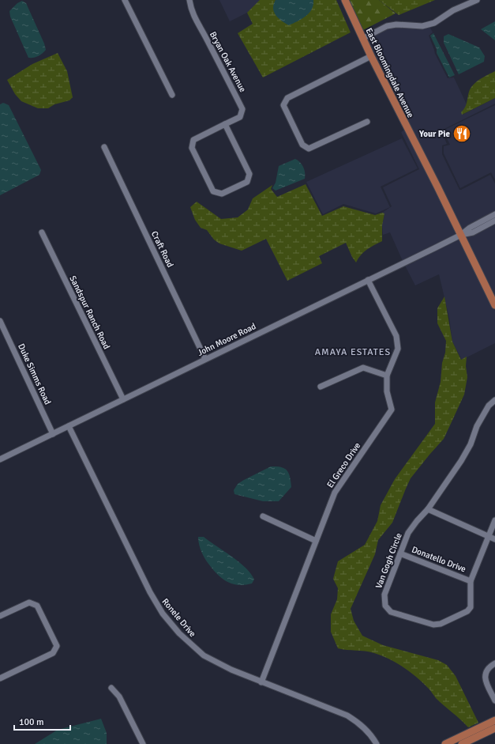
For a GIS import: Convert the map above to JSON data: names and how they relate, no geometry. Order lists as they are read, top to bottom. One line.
{"streets":{"main road":["East Bloomingdale Avenue"],"street":["Bryan Oak Avenue","Craft Road","Sandspur Ranch Road","John Moore Road","Duke Simms Road","El Greco Drive","Donatello Drive","Van Gogh Circle","Ronele Drive"]},"crossings":[["East Bloomingdale Avenue","John Moore Road"],["Craft Road","John Moore Road"],["Sandspur Ranch Road","John Moore Road"],["John Moore Road","Duke Simms Road"],["John Moore Road","El Greco Drive"],["John Moore Road","Ronele Drive"],["El Greco Drive","Ronele Drive"],["Donatello Drive","Van Gogh Circle"]],"districts":["AMAYA ESTATES"],"places":{"restaurant":["Your Pie"]},"scale_bar":"100 m"}
